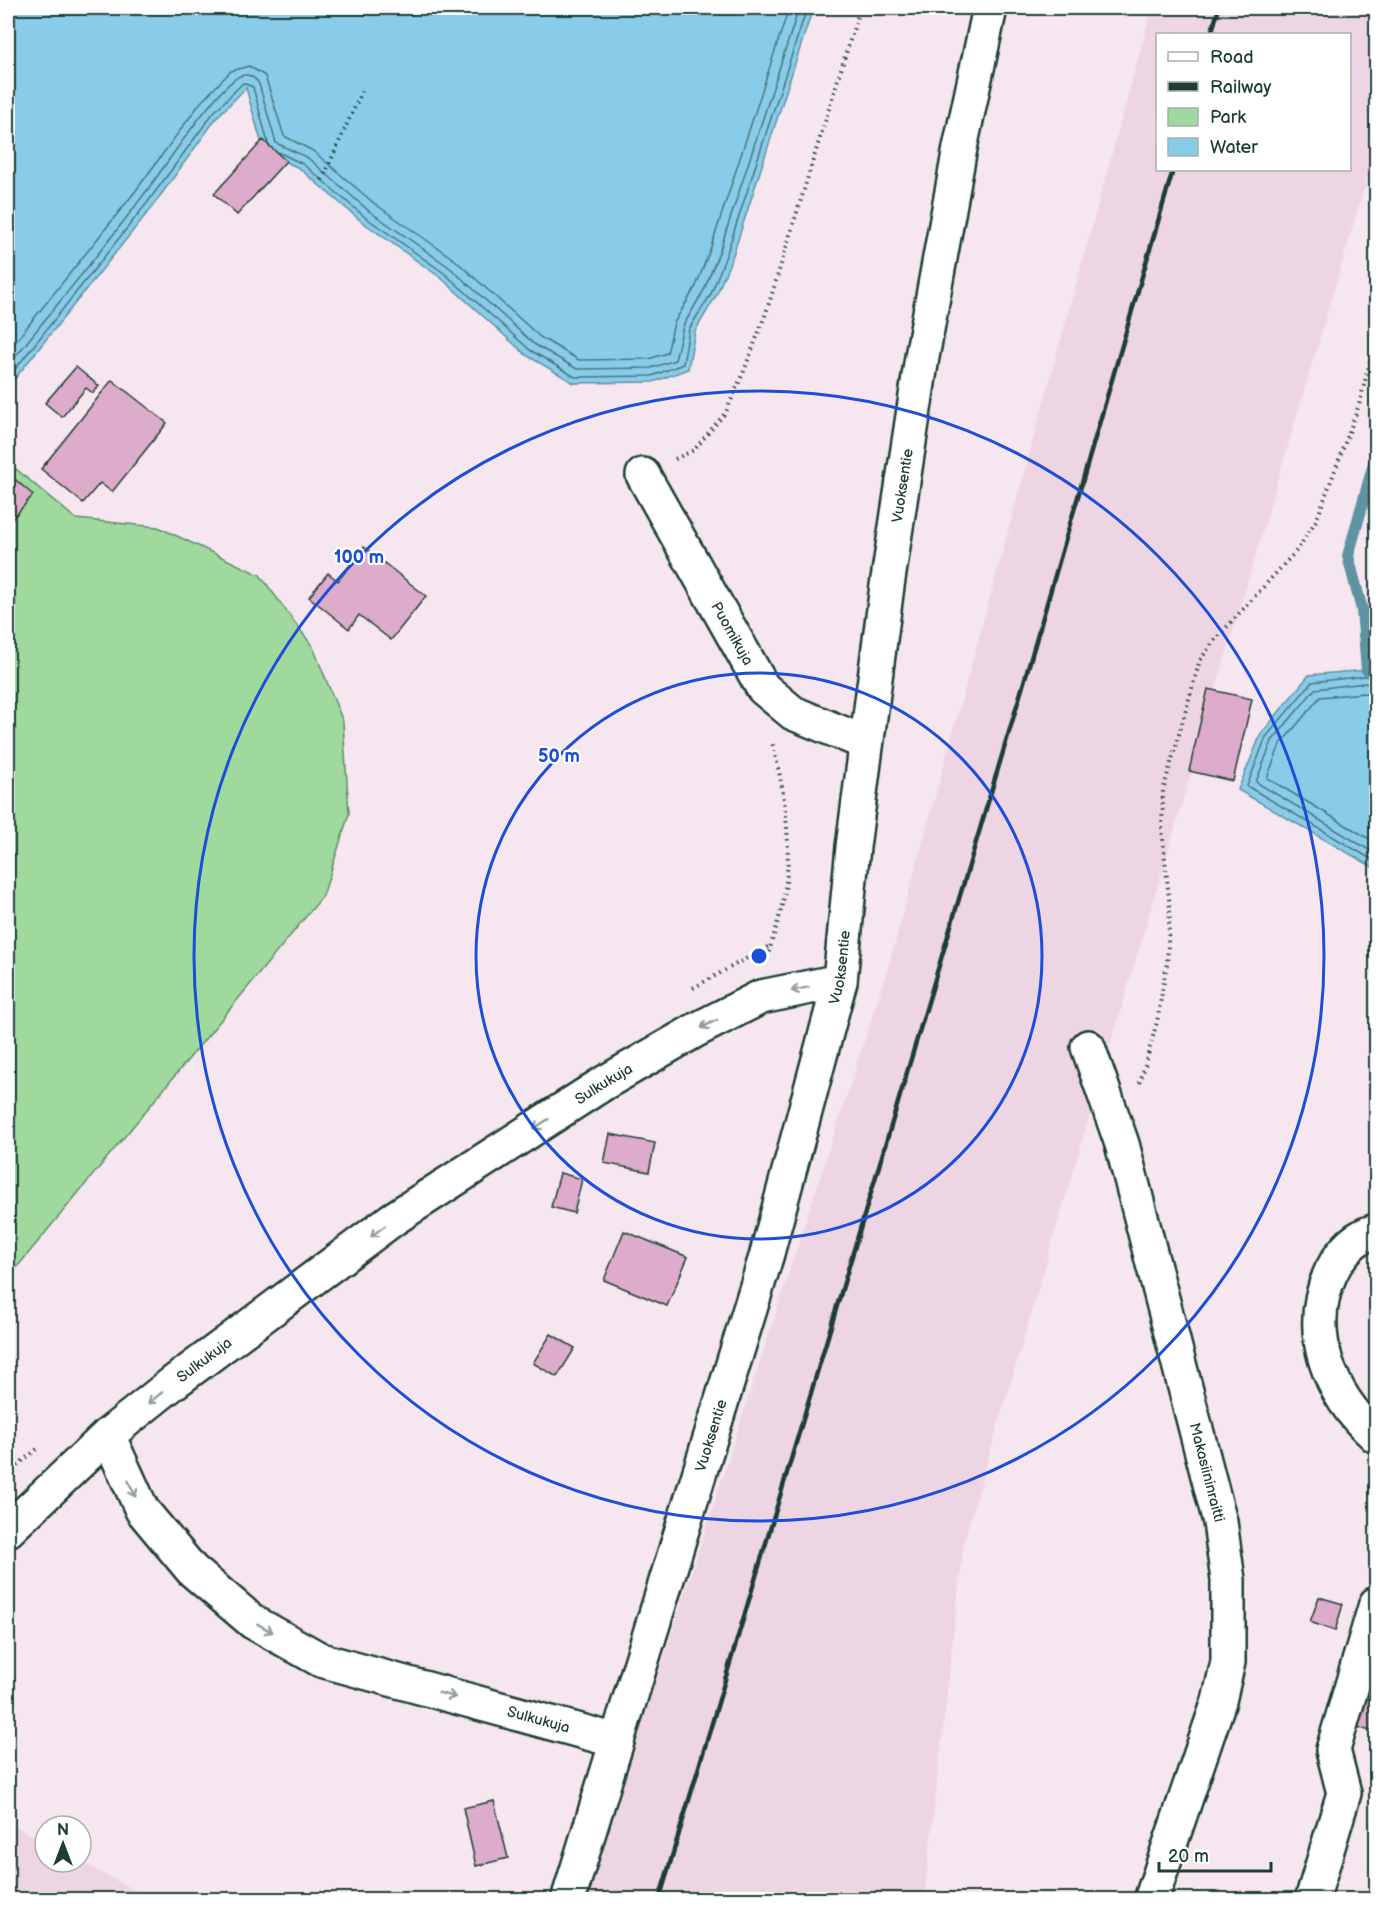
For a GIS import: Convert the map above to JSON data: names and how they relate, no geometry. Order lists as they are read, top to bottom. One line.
{"streets":{"street":["Vuoksentie","Puomikuja","Sulkukuja","Makasiininraitti"]},"crossings":[["Vuoksentie","Puomikuja"],["Vuoksentie","Sulkukuja"]],"legend":["Road","Railway","Park","Water"],"scale_bar":"20 m","north":"top","rings":["100 m","50 m"]}
